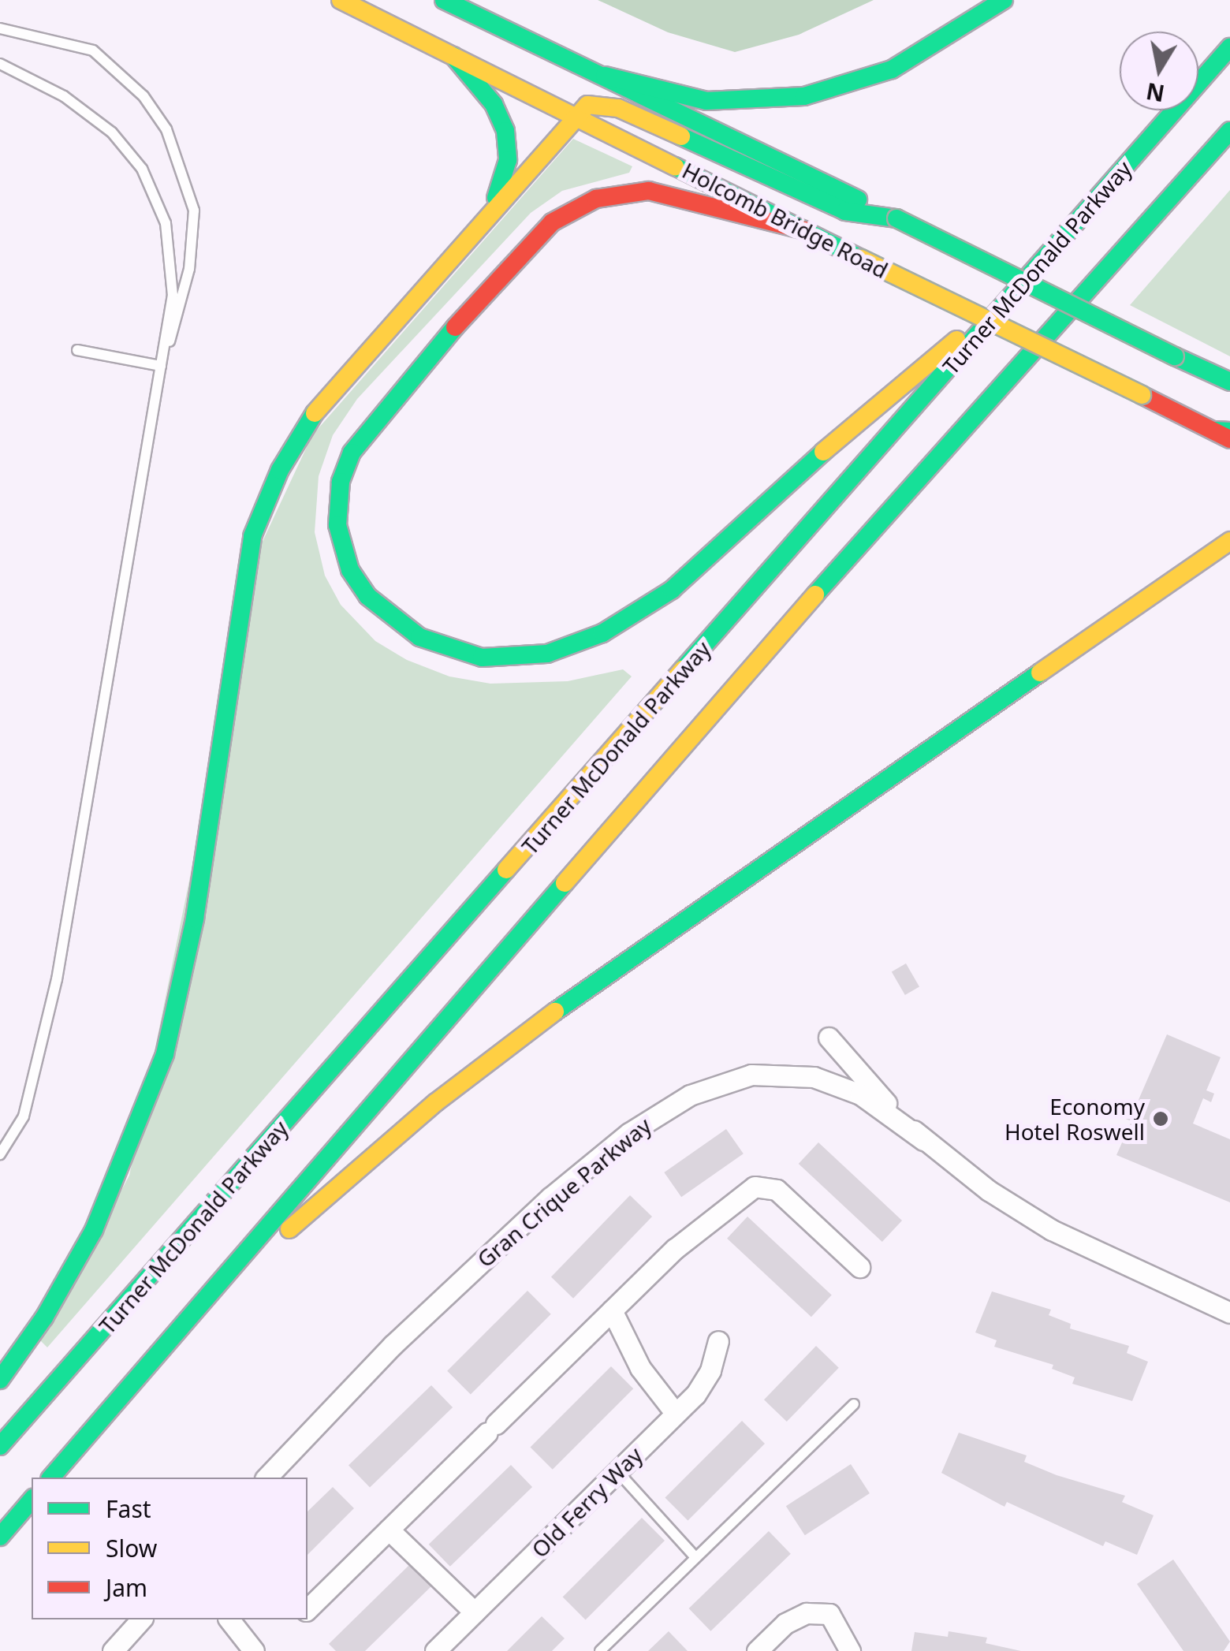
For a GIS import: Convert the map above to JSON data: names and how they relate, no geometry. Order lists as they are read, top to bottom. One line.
{"streets":{"main road":["Holcomb Bridge Road","Turner McDonald Parkway"],"street":["Gran Crique Parkway","Old Ferry Way"]},"places":["Economy Hotel Roswell"],"legend":["Fast","Slow","Jam"],"north":"bottom"}
